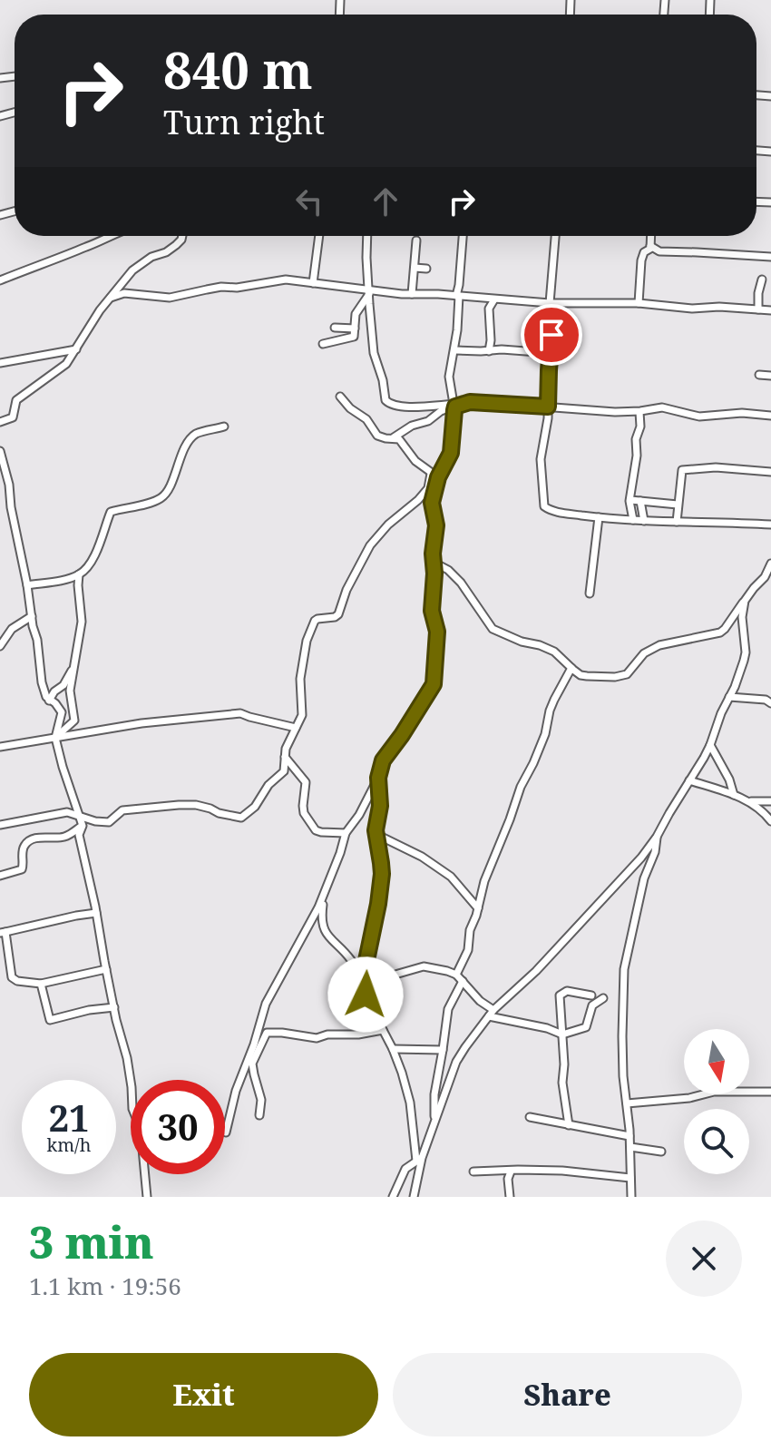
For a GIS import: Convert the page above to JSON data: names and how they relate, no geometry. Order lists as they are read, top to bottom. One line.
{"north":"bottom","page":{"turn":["840 m","Turn right"],"speed":"21 km/h","limit":"30","heading":["3 min","1.1 km · 19:56"],"buttons":["Exit","Share"]}}
